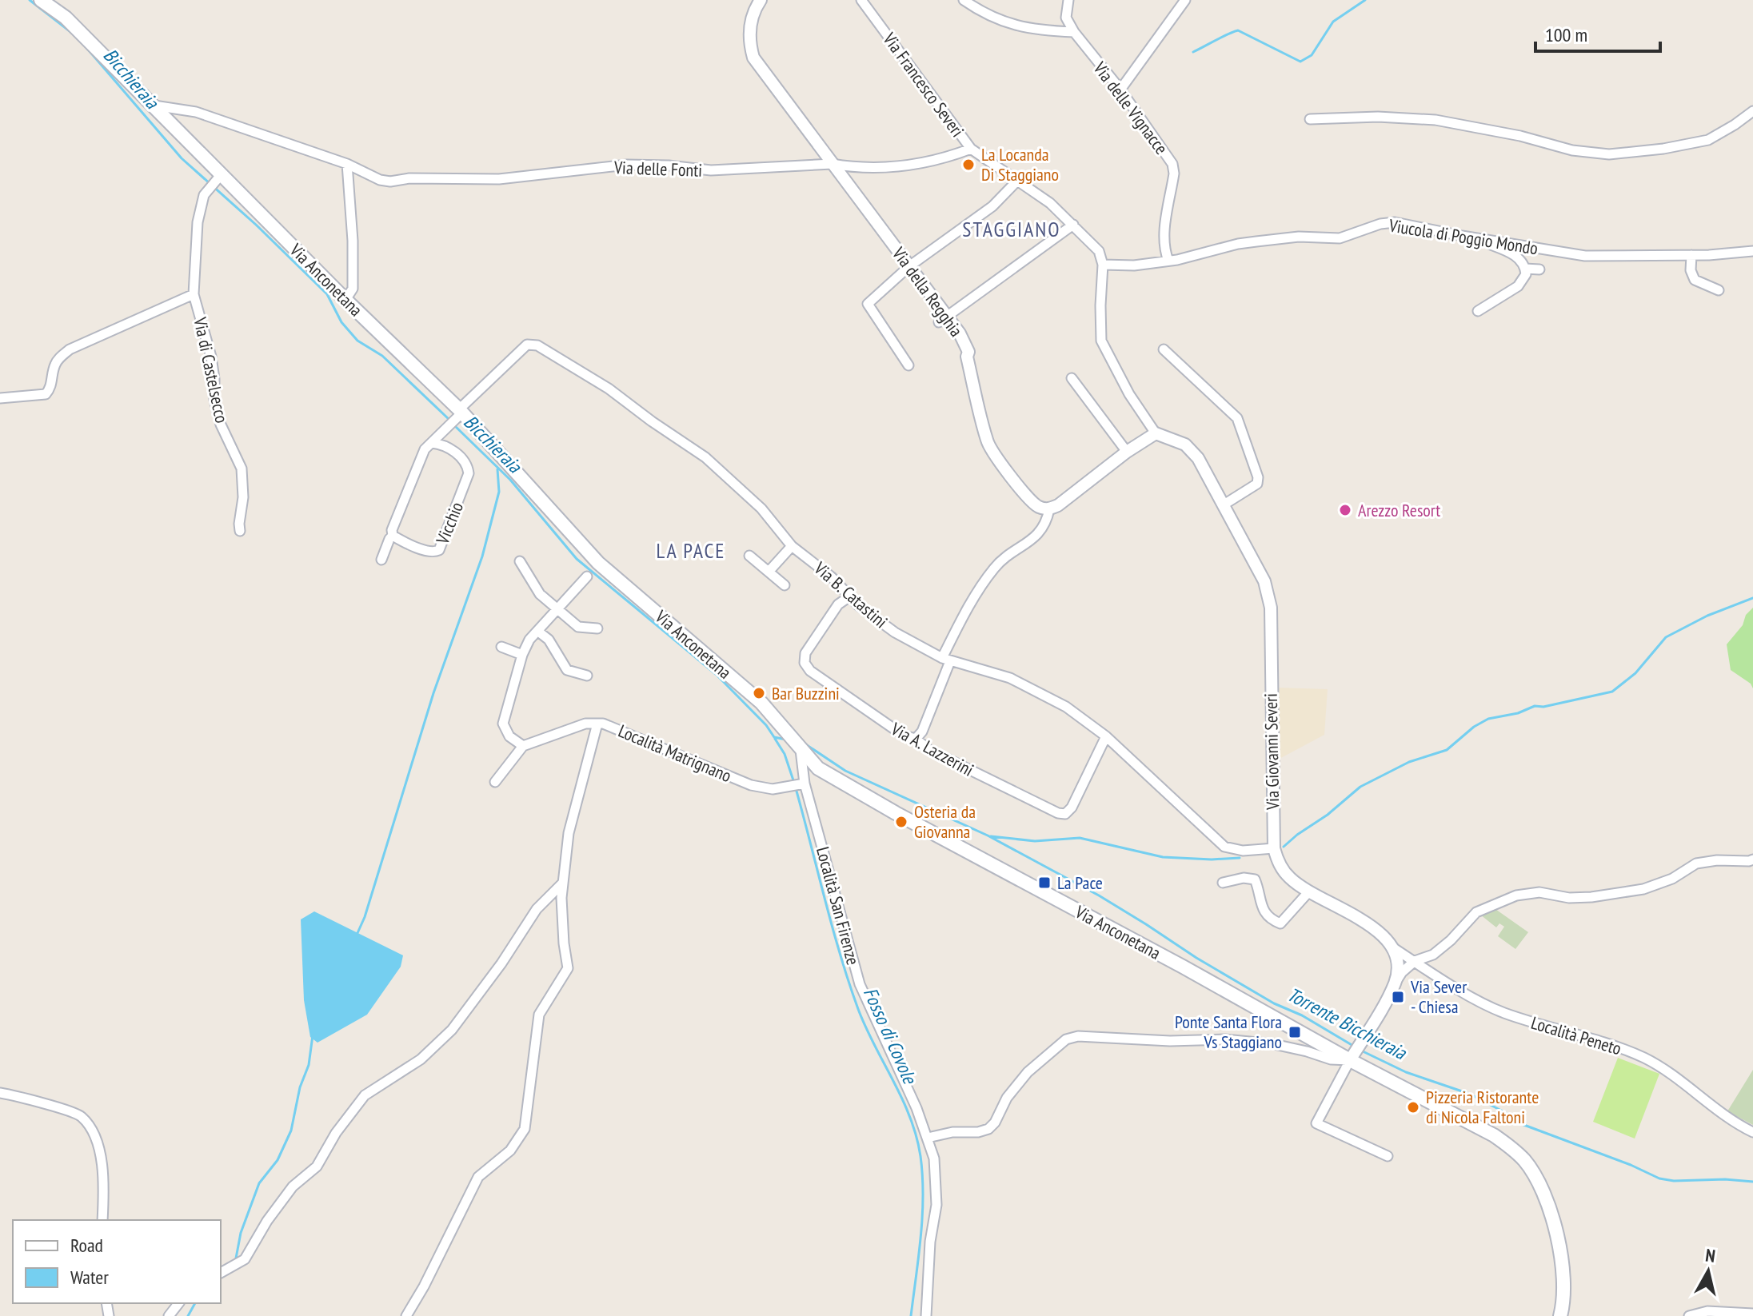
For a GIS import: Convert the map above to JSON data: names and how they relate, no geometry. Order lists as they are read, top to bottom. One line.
{"streets":{"main road":["Via Anconetana"],"street":["Via Francesco Severi","Via delle Vignacce","Via delle Fonti","Viucola di Poggio Mondo","Via della Regghia","Via di Castelsecco","Vicchio","Via B. Catastini","Via A. Lazzerini","Via Giovanni Severi","Località Matrignano","Località San Firenze","Località Peneto"]},"crossings":[["Via Francesco Severi","Via delle Fonti"],["Via Francesco Severi","Viucola di Poggio Mondo"],["Via delle Vignacce","Viucola di Poggio Mondo"],["Via delle Fonti","Via Anconetana"],["Via delle Fonti","Via della Regghia"],["Via Anconetana","Via di Castelsecco"],["Via Anconetana","Via B. Catastini"],["Via Anconetana","Località San Firenze"],["Via B. Catastini","Via A. Lazzerini"],["Via B. Catastini","Via Giovanni Severi"],["Via Giovanni Severi","Località Peneto"],["Località Matrignano","Località San Firenze"]],"districts":["STAGGIANO","LA PACE"],"water":["Bicchieraia","Torrente Bicchieraia","Fosso di Covole"],"places":{"other":["La Locanda Di Staggiano","Arezzo Resort","Bar Buzzini","Osteria da Giovanna","Pizzeria Ristorante di Nicola Faltoni"],"transit":["La Pace","Via Sever - Chiesa","Ponte Santa Flora Vs Staggiano"]},"legend":["Road","Water"],"scale_bar":"100 m","north":"top"}
